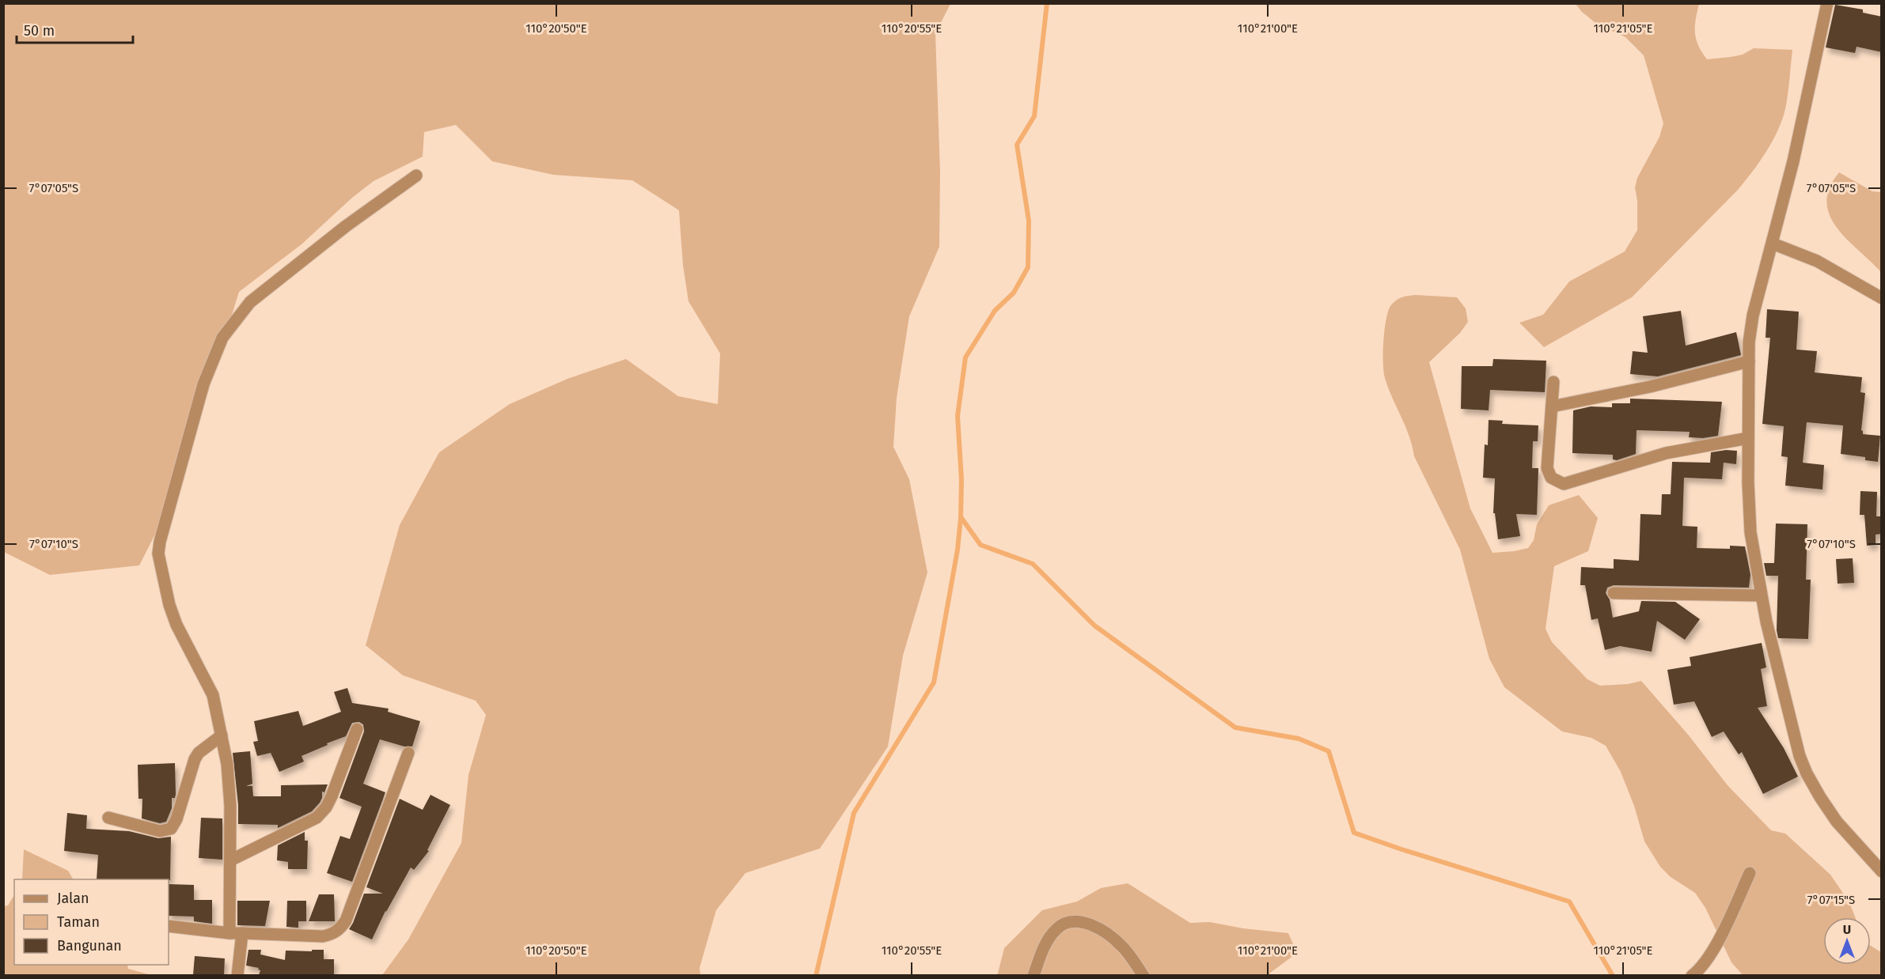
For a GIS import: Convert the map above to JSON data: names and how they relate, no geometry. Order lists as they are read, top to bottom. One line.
{"legend":["Jalan","Taman","Bangunan"],"scale_bar":"50 m","north":"top","coordinates":["110°20'50\"E","110°20'55\"E","110°21'00\"E","110°21'05\"E","7°07'05\"S","7°07'10\"S","7°07'15\"S"]}
